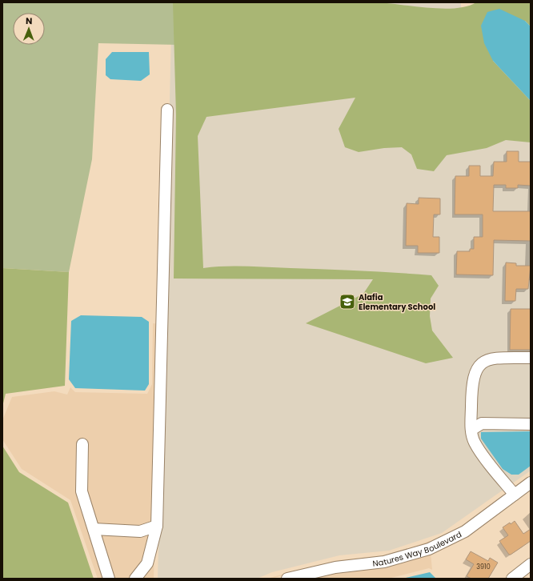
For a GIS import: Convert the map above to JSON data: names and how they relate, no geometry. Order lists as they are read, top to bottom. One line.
{"streets":{"street":["Natures Way Boulevard"]},"places":{"school or university":["Alafia Elementary School"]},"house_numbers":["3910"],"north":"top"}
